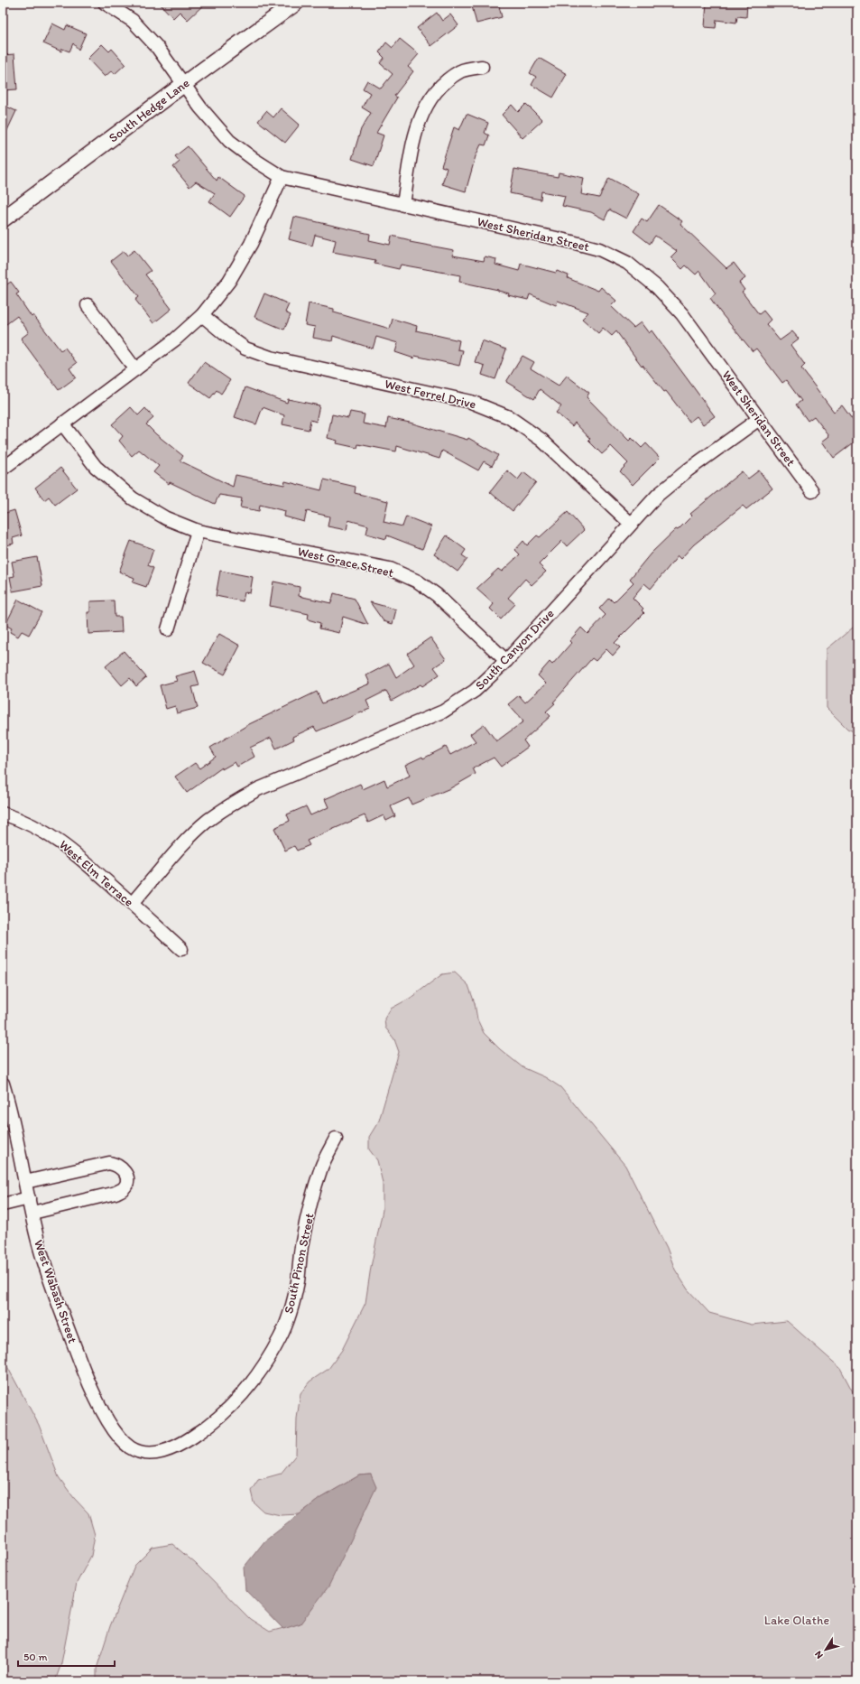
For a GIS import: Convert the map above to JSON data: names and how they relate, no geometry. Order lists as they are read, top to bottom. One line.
{"streets":{"street":["South Hedge Lane","West Sheridan Street","West Ferrel Drive","West Grace Street","South Canyon Drive","West Elm Terrace","South Pinon Street","West Wabash Street"]},"crossings":[["South Hedge Lane","West Sheridan Street"],["West Sheridan Street","South Canyon Drive"],["West Ferrel Drive","South Canyon Drive"],["West Grace Street","South Canyon Drive"],["South Canyon Drive","West Elm Terrace"],["South Pinon Street","West Wabash Street"]],"parks":["Lake Olathe"],"scale_bar":"50 m","north":"bottom left"}
